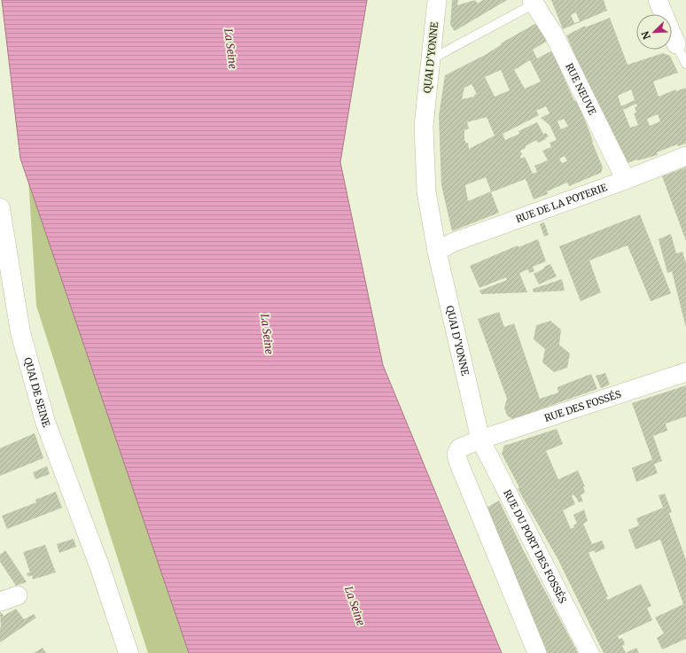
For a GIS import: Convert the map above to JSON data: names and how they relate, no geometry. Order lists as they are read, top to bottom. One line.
{"streets":{"main road":["QUAI DE SEINE"],"street":["QUAI D'YONNE","RUE NEUVE","RUE DE LA POTERIE","RUE DES FOSSÉS","RUE DU PORT DES FOSSÉS"]},"crossings":[["QUAI D'YONNE","RUE DE LA POTERIE"],["QUAI D'YONNE","RUE DES FOSSÉS"],["QUAI D'YONNE","RUE DU PORT DES FOSSÉS"],["RUE NEUVE","RUE DE LA POTERIE"],["RUE DES FOSSÉS","RUE DU PORT DES FOSSÉS"]],"water":["La Seine"],"north":"bottom left"}
